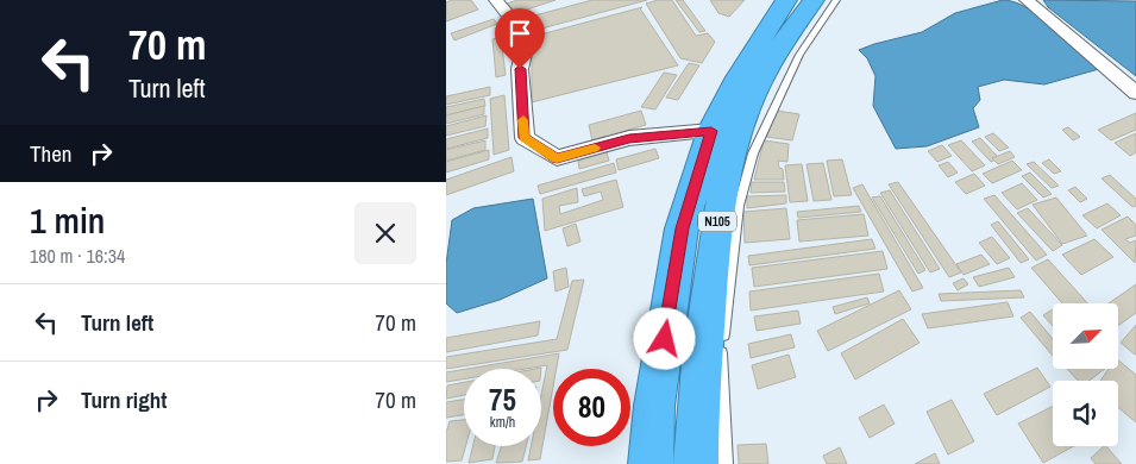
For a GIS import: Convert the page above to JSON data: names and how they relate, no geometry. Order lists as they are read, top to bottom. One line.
{"streets":{"highway":["N105"]},"north":"top right","page":{"turn":["70 m","Turn left"],"then":"Then","heading":["1 min","180 m · 16:34"],"list":[{"name":"Turn left","value":"70 m"},{"name":"Turn right","value":"70 m"}],"speed":"75 km/h","limit":"80"}}
